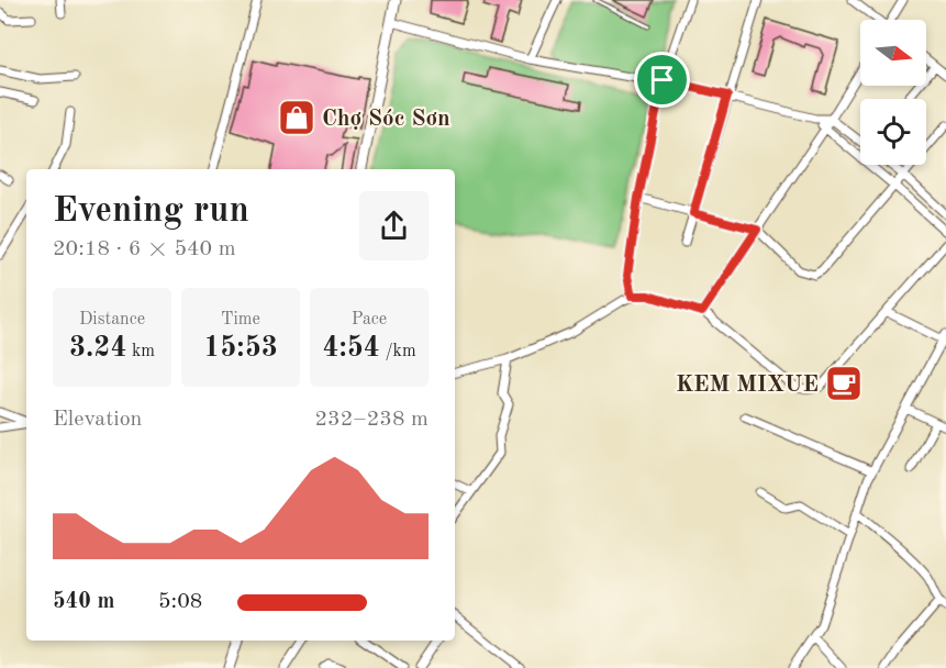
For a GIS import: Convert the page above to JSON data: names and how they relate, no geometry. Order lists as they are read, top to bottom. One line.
{"places":{"shop":["Chợ Sóc Sơn"],"cafe":["KEM MIXUE"]},"north":"right","page":{"heading":["Evening run","20:18 · 6 × 540 m"],"stats":[["Distance","3.24 km"],["Time","15:53"],["Pace","4:54 /km"]],"chart":["Elevation","232–238 m"],"list":[{"name":"540 m","note":"5:08"}]}}
